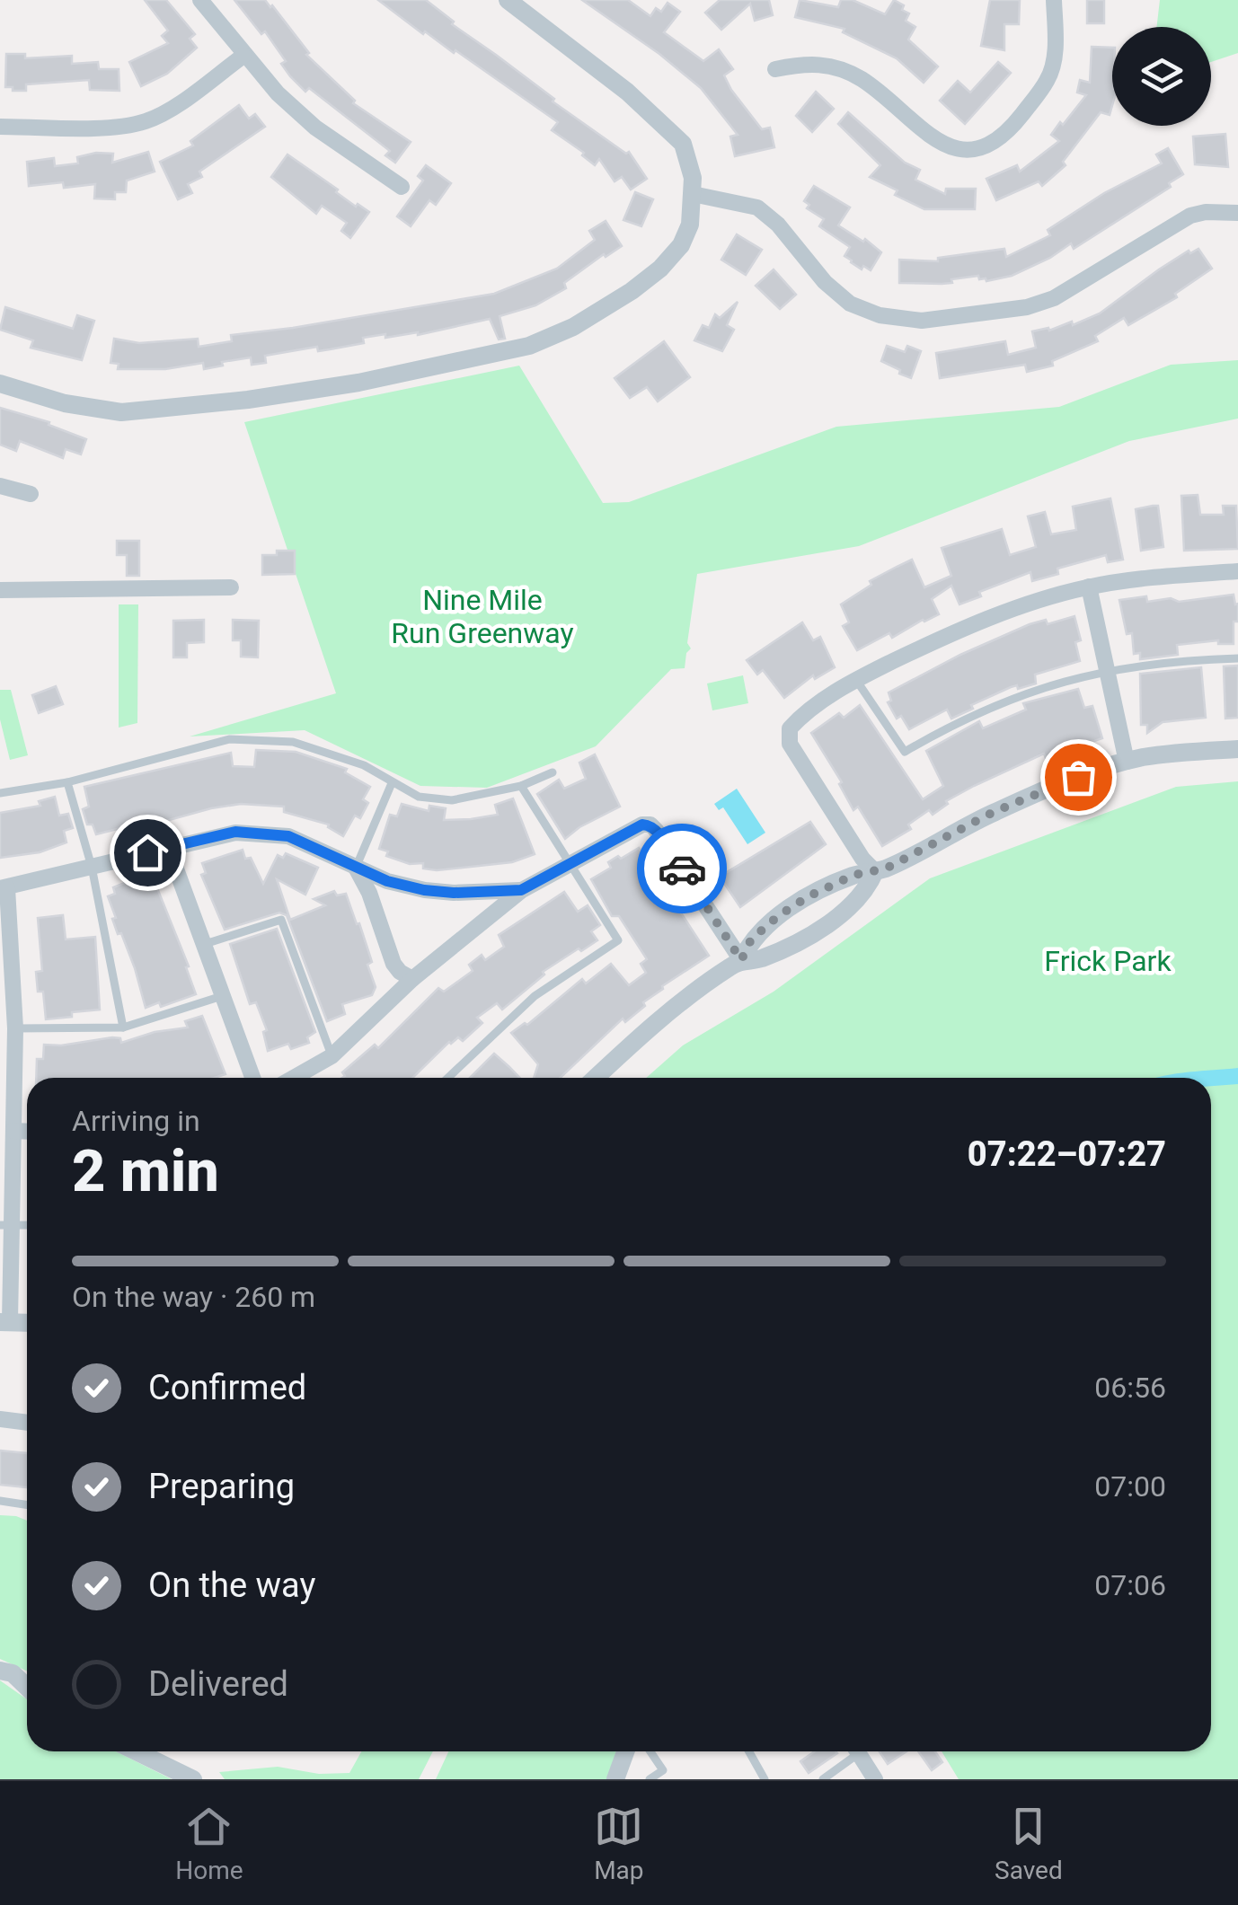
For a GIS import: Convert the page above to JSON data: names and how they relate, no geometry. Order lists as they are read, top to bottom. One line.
{"parks":["Nine Mile Run Greenway","Frick Park"],"page":{"heading":["2 min","Arriving in","07:22–07:27"],"bar":"On the way · 260 m","list":[["Confirmed","06:56"],["Preparing","07:00"],["On the way","07:06"],"Delivered"],"tabs":["Home","Map","Saved"]}}
